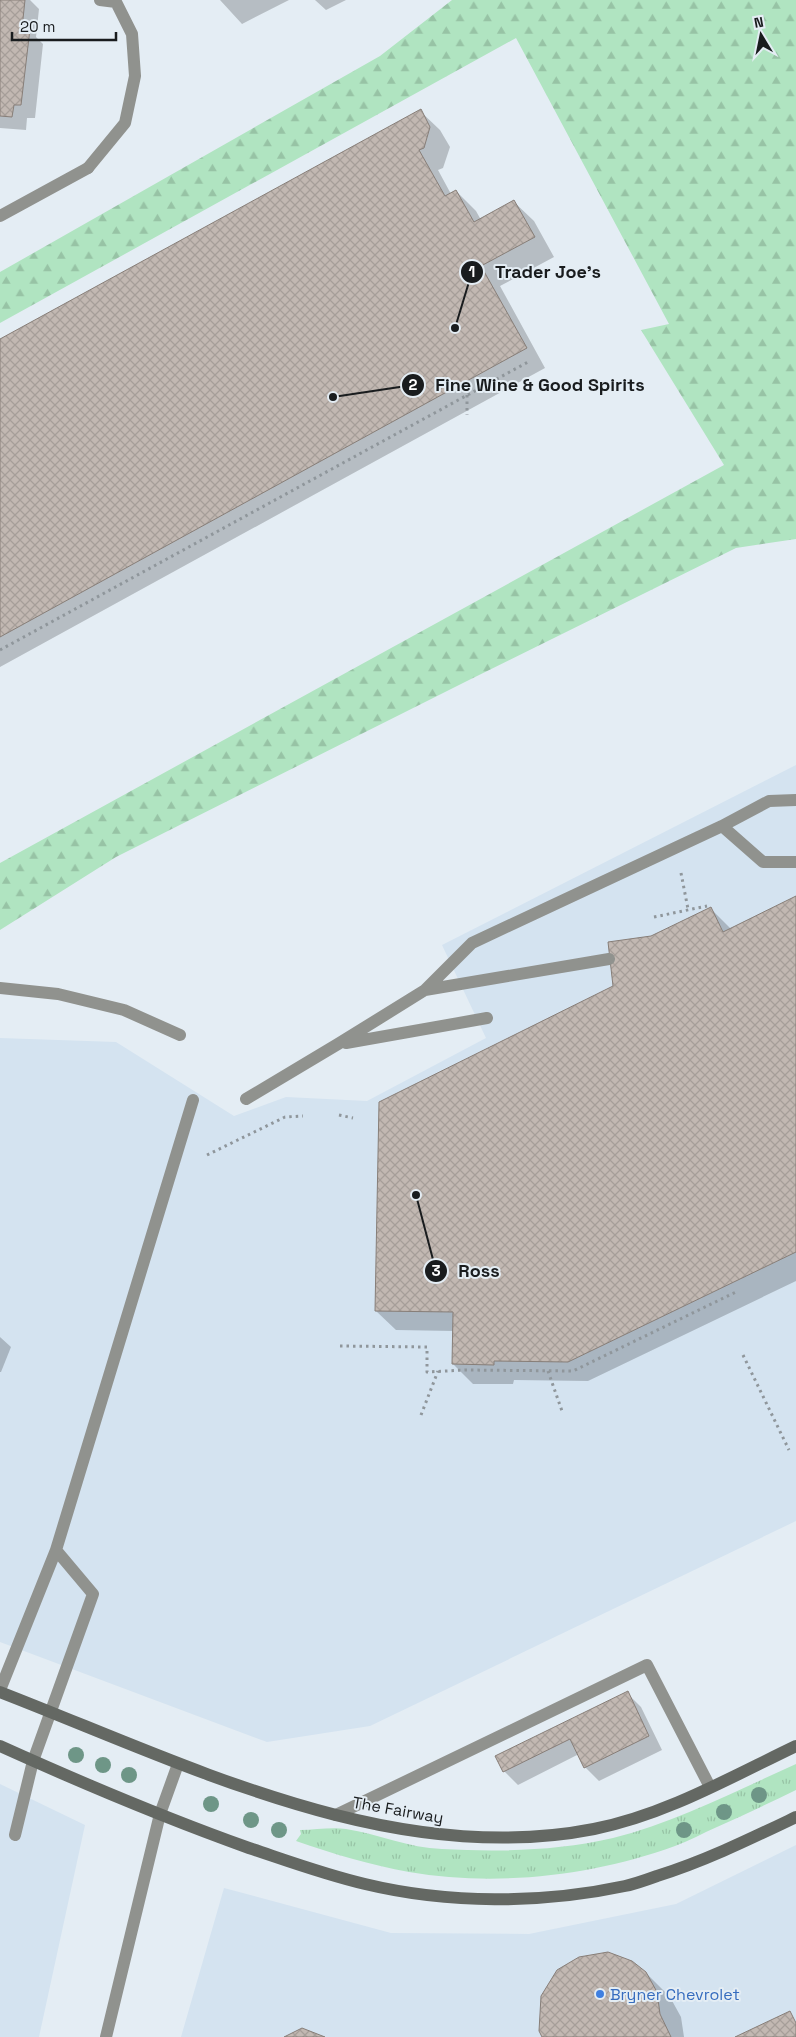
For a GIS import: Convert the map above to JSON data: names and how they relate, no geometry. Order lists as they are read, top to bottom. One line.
{"streets":{"main road":["The Fairway"]},"places":["Trader Joe's","Fine Wine & Good Spirits","Ross","Bryner Chevrolet"],"scale_bar":"20 m","north":"top"}
